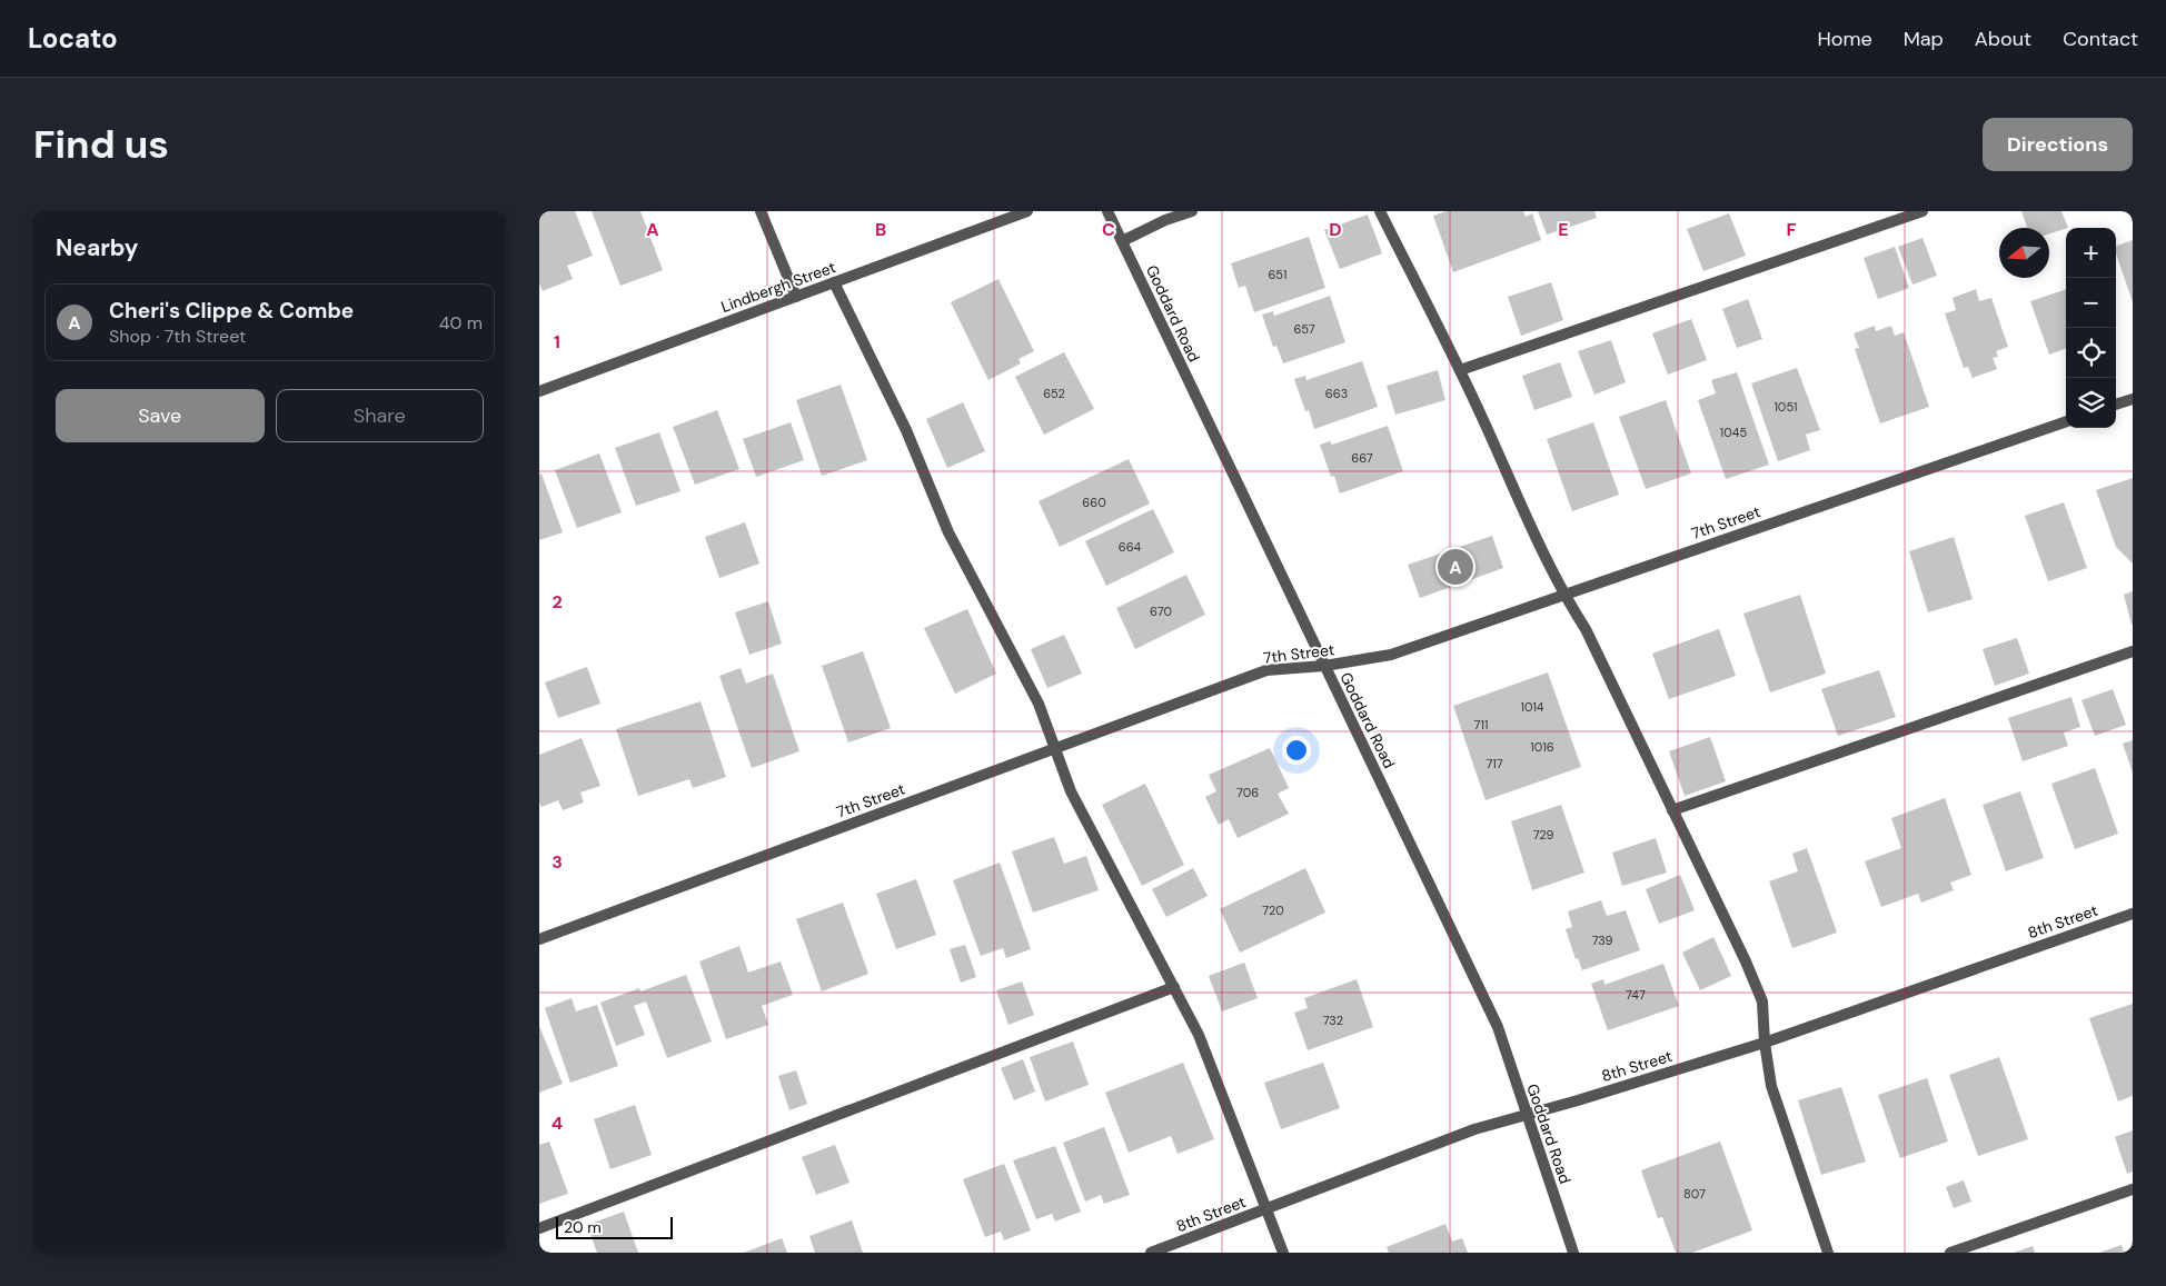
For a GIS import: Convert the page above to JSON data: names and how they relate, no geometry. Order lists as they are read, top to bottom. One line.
{"streets":{"street":["Lindbergh Street","Goddard Road","7th Street","8th Street"]},"crossings":[["Goddard Road","7th Street"],["Goddard Road","8th Street"]],"house_numbers":["651","657","652","663","1051","1045","667","660","664","670","1014","711","1016","717","706","729","720","739","747","732","807"],"scale_bar":"20 m","north":"left","page":{"header":"Locato","nav":["Home","Map","About","Contact"],"buttons":["Directions",["Save","Share"]],"title":"Find us","heading":"Nearby","map_buttons":["+","−"],"list":[{"mark":"A","name":"Cheri's Clippe & Combe","note":"Shop · 7th Street","value":"40 m"}],"pins":"A","scale":"20 m"},"grid":{"columns":["A","B","C","D","E","F"],"rows":["1","2","3","4"]}}
